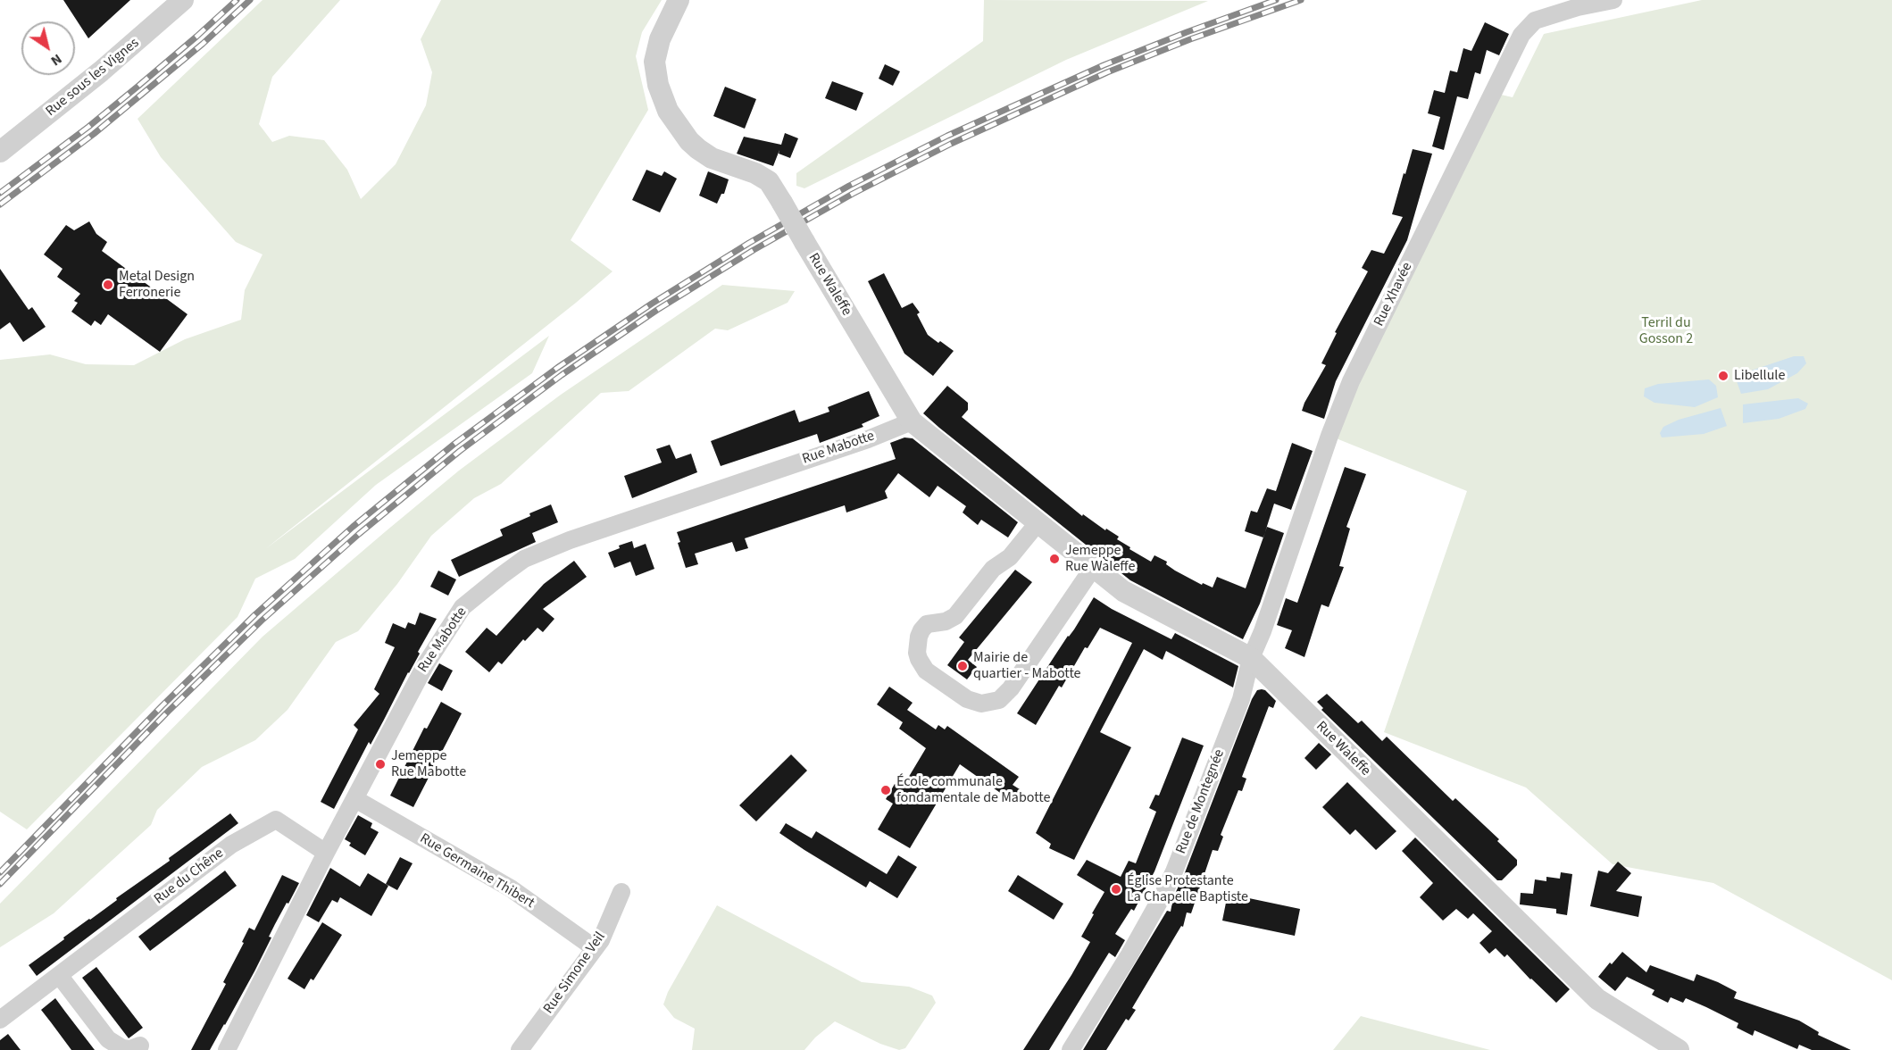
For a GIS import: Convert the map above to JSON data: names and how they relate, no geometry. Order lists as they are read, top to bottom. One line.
{"streets":{"street":["Rue sous les Vignes","Rue Waleffe","Rue Xhavée","Rue Mabotte","Rue de Montegnée","Rue Germaine Thibert","Rue du Chêne","Rue Simone Veil"]},"crossings":[["Rue Waleffe","Rue Xhavée"],["Rue Waleffe","Rue Mabotte"],["Rue Waleffe","Rue de Montegnée"],["Rue Xhavée","Rue de Montegnée"],["Rue Mabotte","Rue Germaine Thibert"],["Rue Mabotte","Rue du Chêne"],["Rue Germaine Thibert","Rue Simone Veil"]],"parks":["Terril du Gosson 2"],"places":["Metal Design Ferronerie","Libellule","Jemeppe Rue Waleffe","Mairie de quartier - Mabotte","Jemeppe Rue Mabotte","École communale fondamentale de Mabotte","Église Protestante La Chapelle Baptiste"],"north":"bottom right"}
